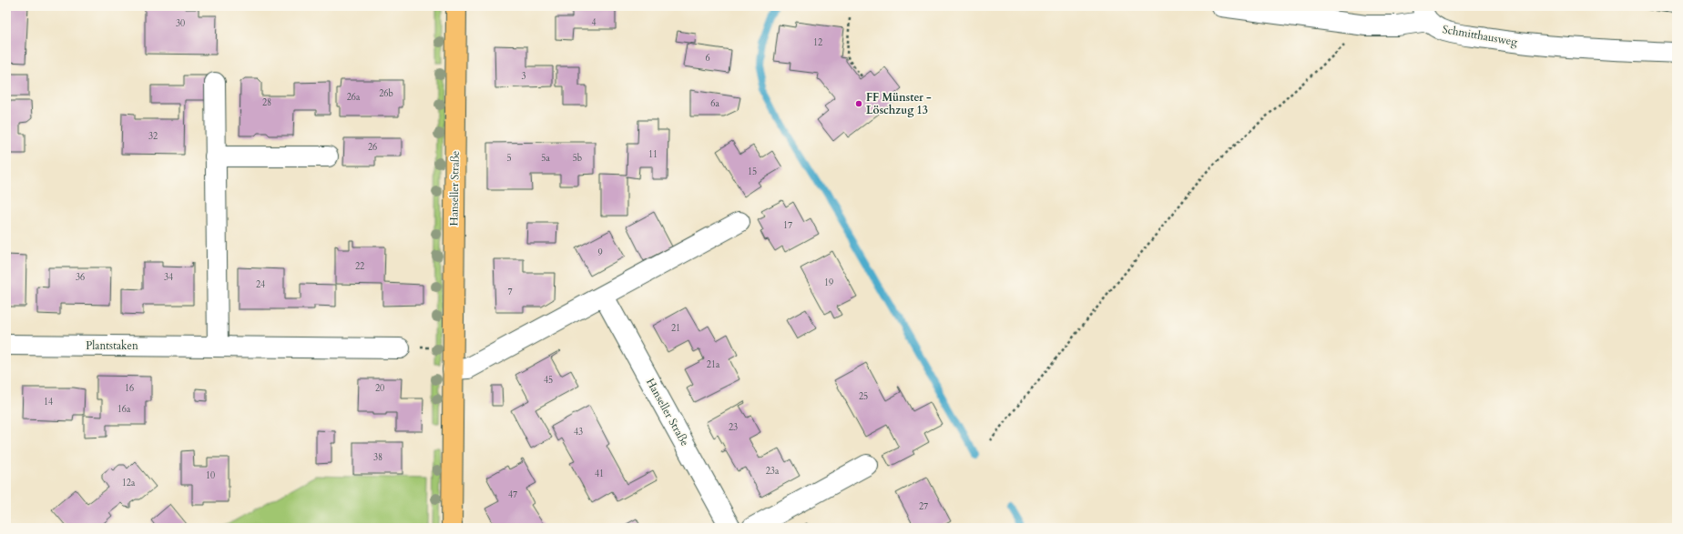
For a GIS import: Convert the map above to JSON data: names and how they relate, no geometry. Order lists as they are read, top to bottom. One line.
{"streets":{"main road":["Hanseller Straße"],"street":["Schmitthausweg","Plantstaken"]},"places":["FF Münster - Löschzug 13"],"house_numbers":["4","30","12","6","3","26b","26a","28","6a","32","26","11","5","5a","5b","15","17","9","22","36","34","19","24","7","21","21a","45","16","20","25","14","16a","23","43","38","23a","41","10","12a","47","27"]}
